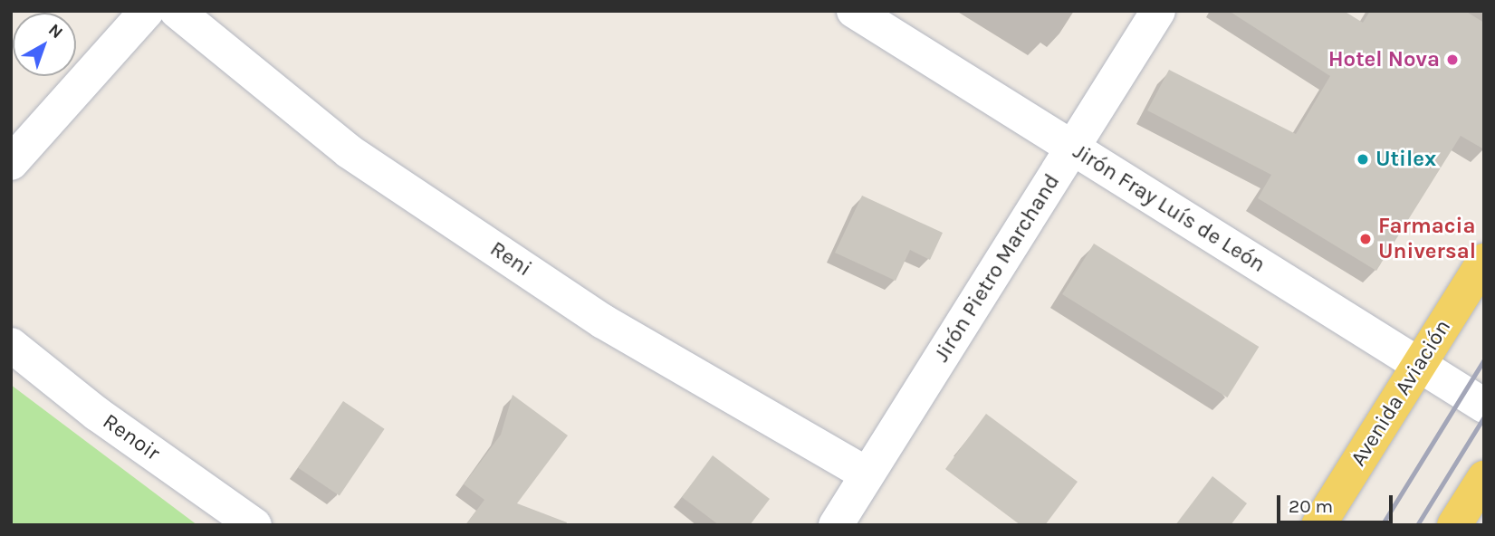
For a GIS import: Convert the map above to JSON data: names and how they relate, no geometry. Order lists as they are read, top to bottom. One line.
{"streets":{"main road":["Avenida Aviación"],"street":["Jirón Fray Luís de León","Reni","Jirón Pietro Marchand","Renoir"]},"crossings":[["Jirón Fray Luís de León","Jirón Pietro Marchand"],["Jirón Fray Luís de León","Avenida Aviación"],["Reni","Jirón Pietro Marchand"]],"places":["Hotel Nova","Utilex","Farmacia Universal"],"scale_bar":"20 m","north":"top right"}
